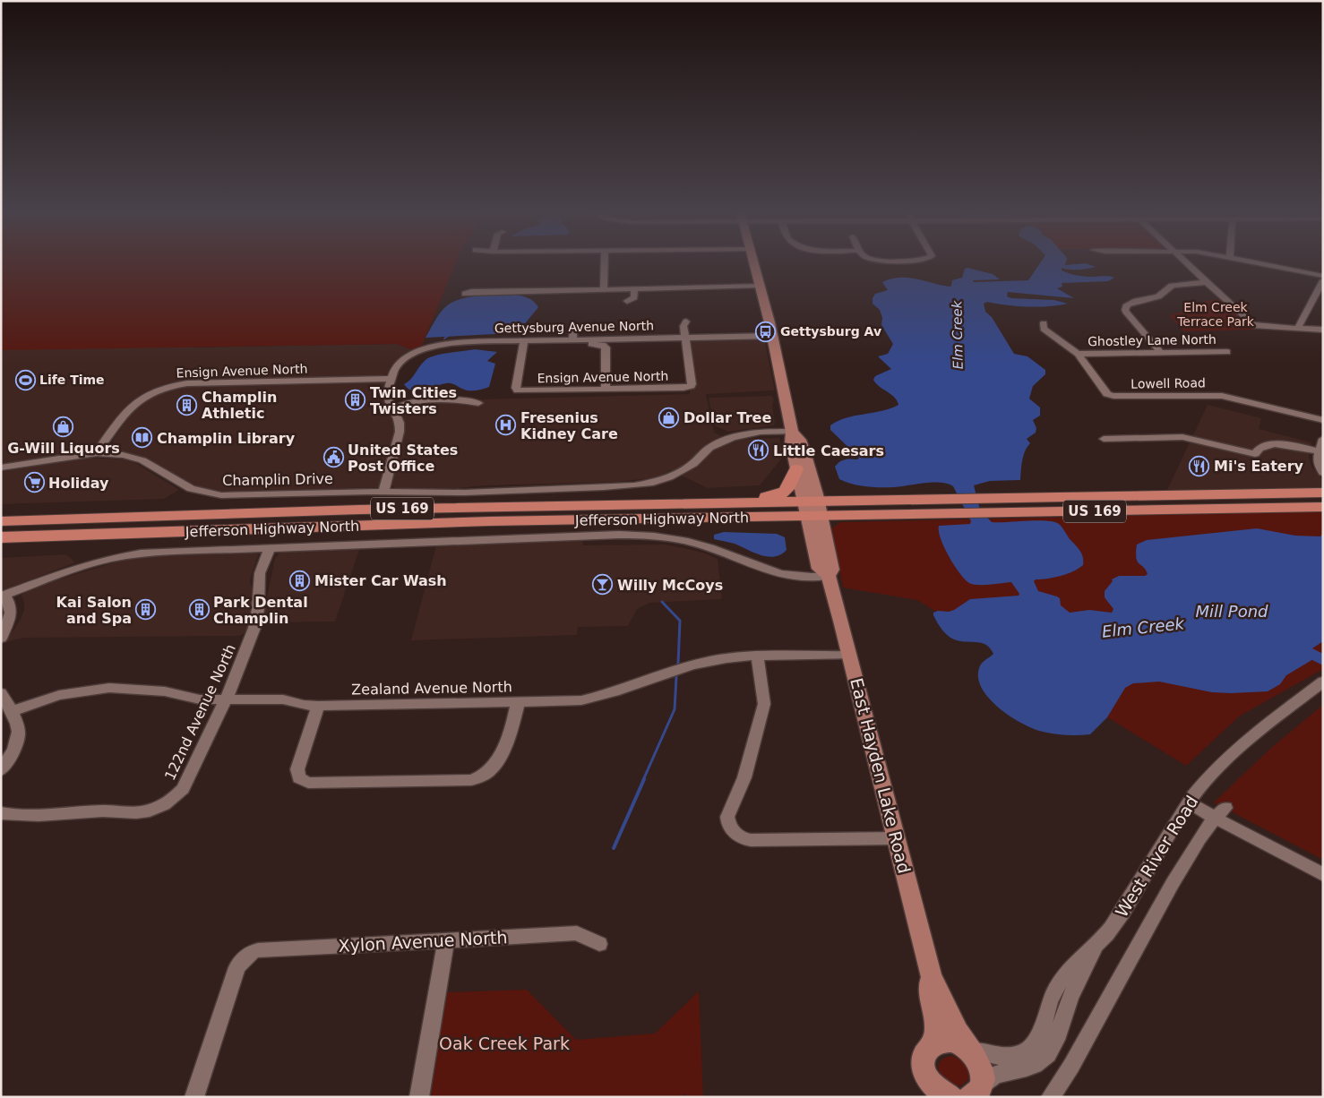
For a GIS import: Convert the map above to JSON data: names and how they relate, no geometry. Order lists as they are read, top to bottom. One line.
{"streets":{"highway":["US 169","Jefferson Highway North"],"main road":["East Hayden Lake Road"],"street":["Gettysburg Avenue North","Ghostley Lane North","Ensign Avenue North","Lowell Road","Champlin Drive","Zealand Avenue North","122nd Avenue North","West River Road","Xylon Avenue North"]},"crossings":[["Gettysburg Avenue North","Ensign Avenue North"],["Gettysburg Avenue North","East Hayden Lake Road"],["Ghostley Lane North","Lowell Road"],["Ensign Avenue North","Champlin Drive"],["Champlin Drive","East Hayden Lake Road"],["Jefferson Highway North","East Hayden Lake Road"],["Zealand Avenue North","122nd Avenue North"],["Zealand Avenue North","East Hayden Lake Road"],["East Hayden Lake Road","West River Road"]],"water":["Elm Creek","Mill Pond"],"parks":["Elm Creek Terrace Park","Oak Creek Park"],"places":{"bus stop":["Gettysburg Av"],"sports":["Life Time"],"building":["Twin Cities Twisters","Champlin Athletic","Mister Car Wash","Kai Salon and Spa","Park Dental Champlin"],"shop":["Dollar Tree","G-Will Liquors"],"hospital":["Fresenius Kidney Care"],"library":["Champlin Library"],"restaurant":["Little Caesars","Mi's Eatery"],"public building":["United States Post Office"],"supermarket":["Holiday"],"bar":["Willy McCoys"]}}
